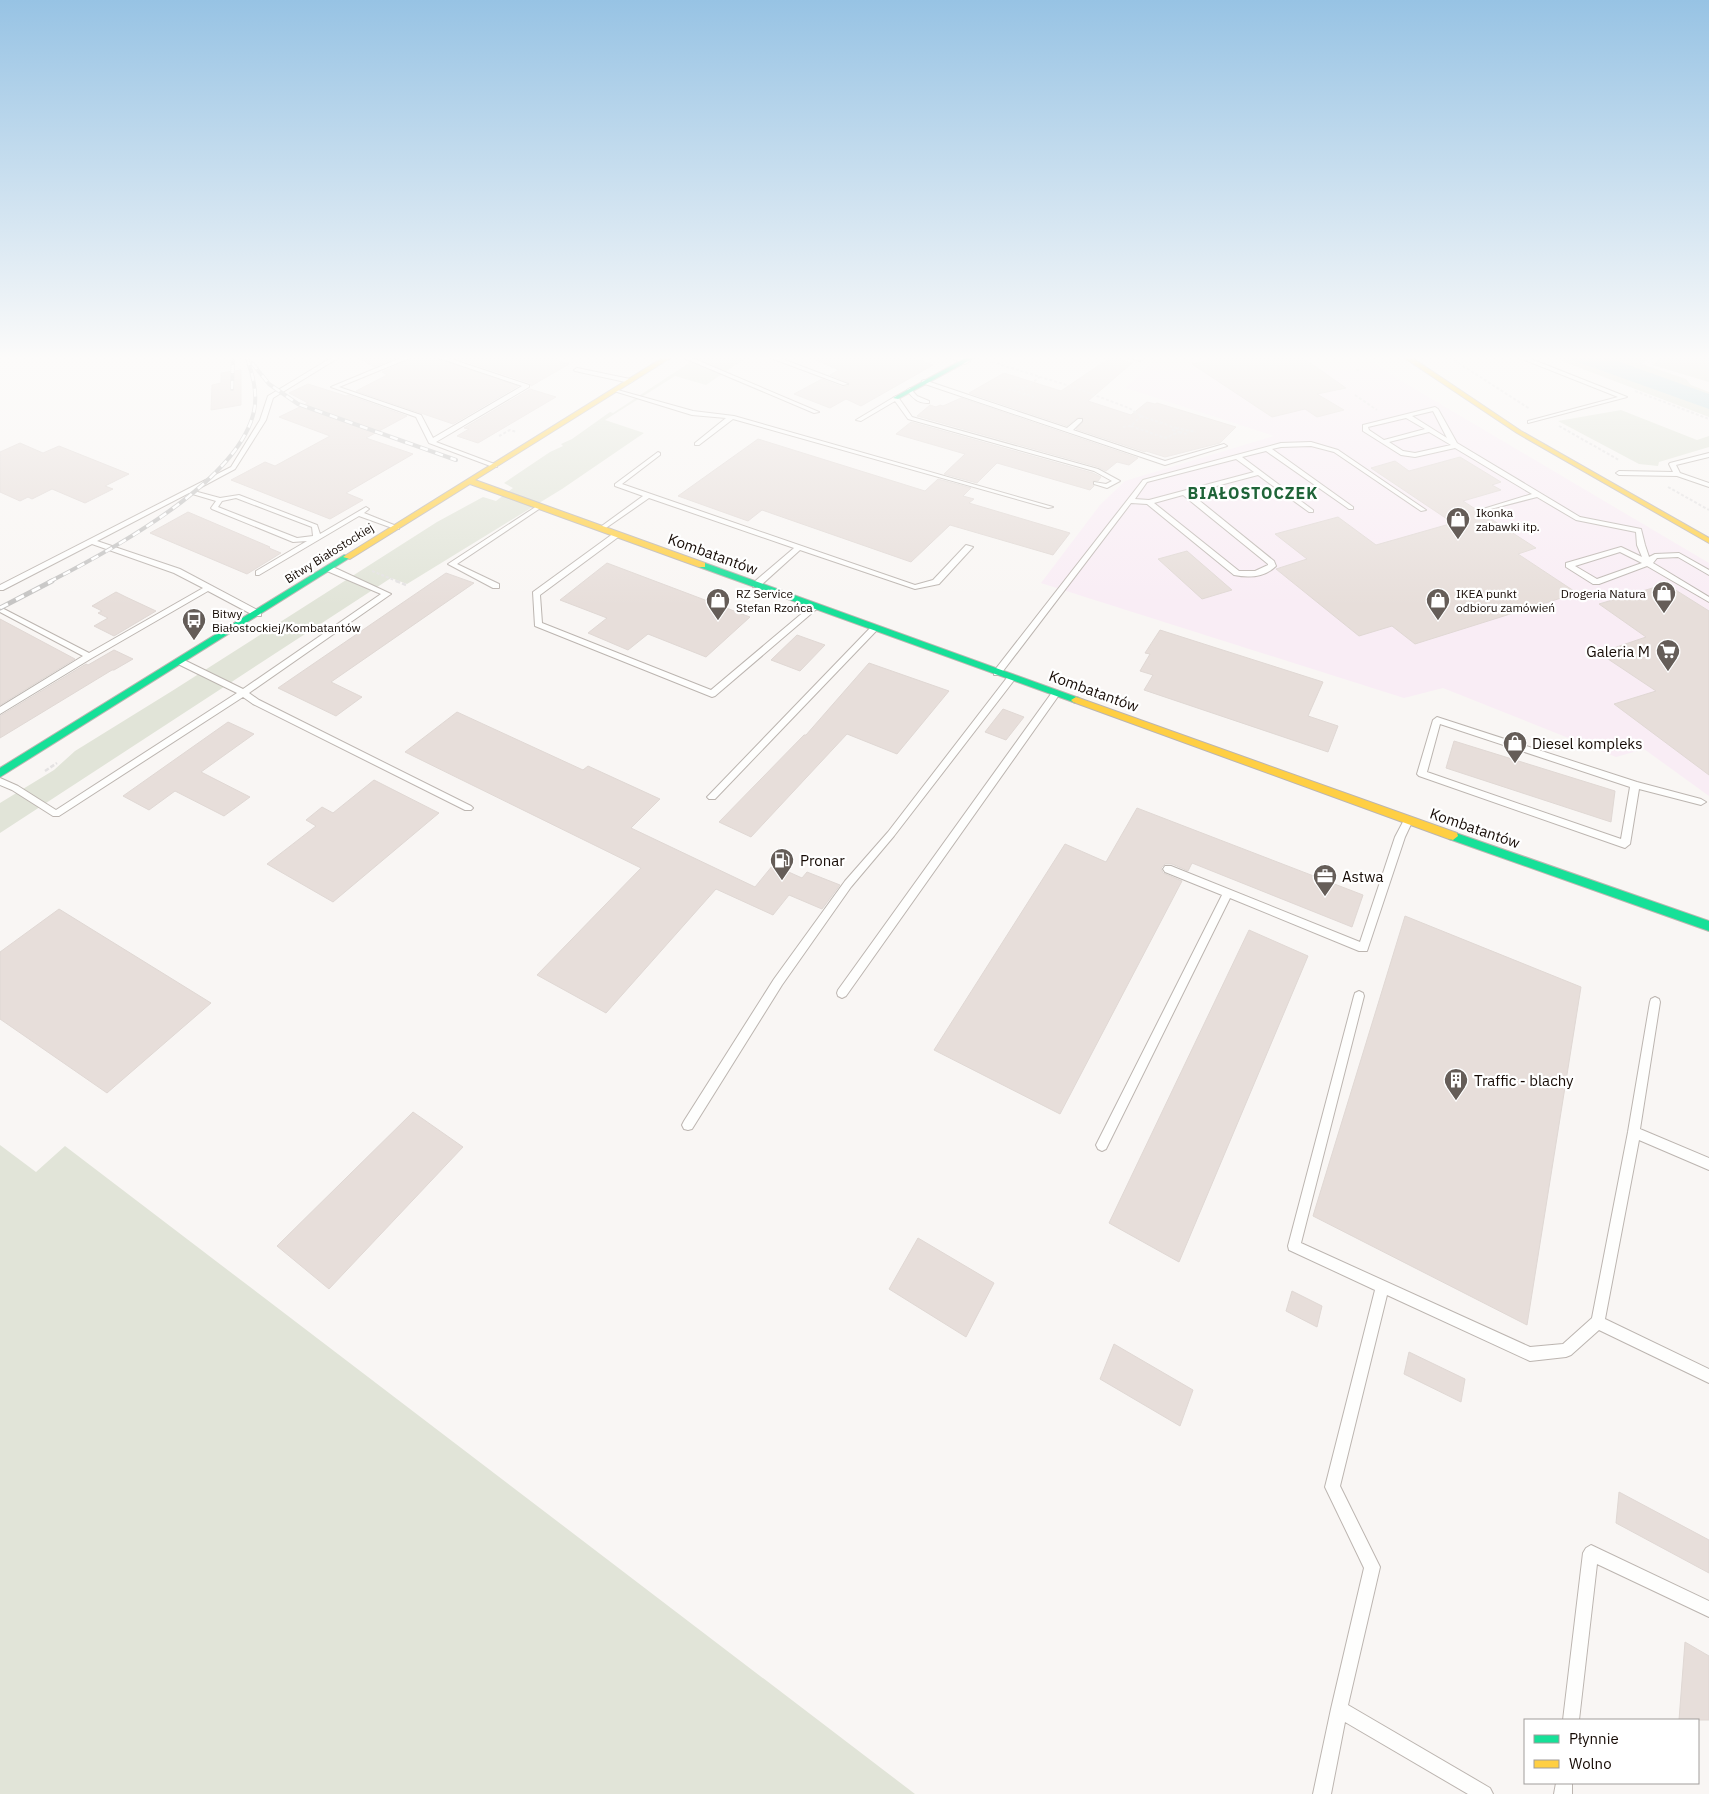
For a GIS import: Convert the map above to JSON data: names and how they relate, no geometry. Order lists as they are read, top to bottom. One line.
{"streets":{"street":["Bitwy Białostockiej","Kombatantów"]},"crossings":[["Bitwy Białostockiej","Kombatantów"]],"districts":["BIAŁOSTOCZEK"],"places":{"shop":["Ikonka zabawki itp.","Drogeria Natura","RZ Service Stefan Rzońca","IKEA punkt odbioru zamówień","Diesel kompleks"],"bus stop":["Bitwy Białostockiej/Kombatantów"],"supermarket":["Galeria M"],"fuel station":["Pronar"],"office":["Astwa"],"building":["Traffic - blachy"]},"legend":["Płynnie","Wolno"]}
